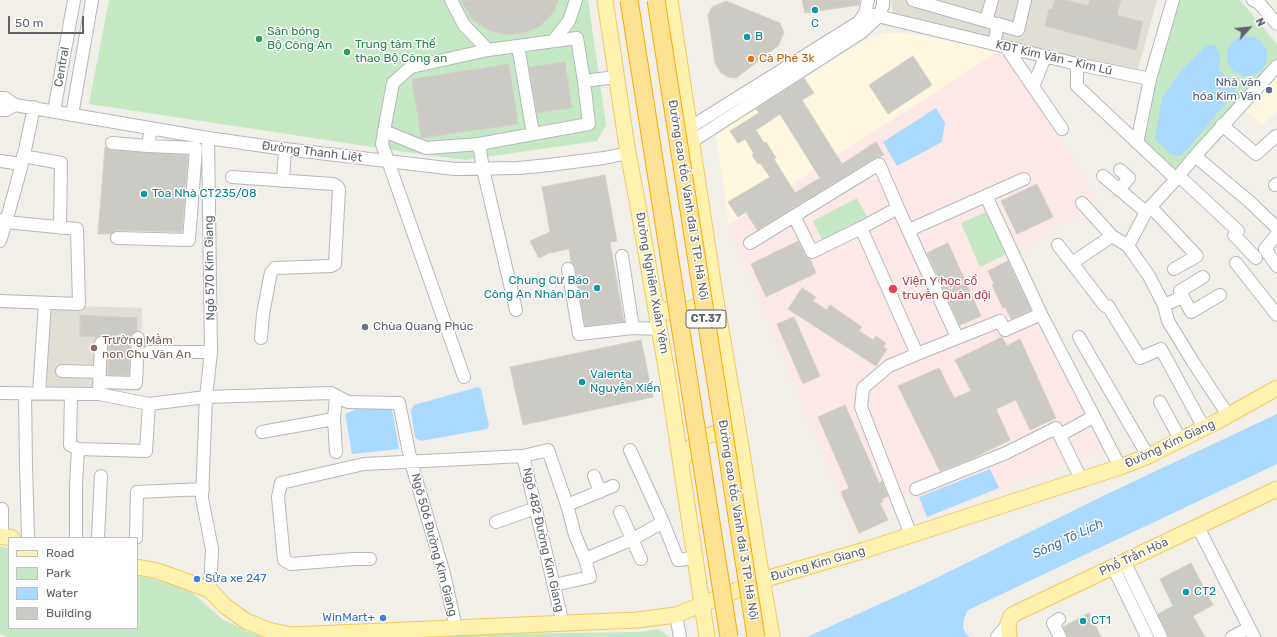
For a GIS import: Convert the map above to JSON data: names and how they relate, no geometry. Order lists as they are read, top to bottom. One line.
{"streets":{"highway":["Đường cao tốc Vành đai 3 TP. Hà Nội","CT.37"],"main road":["Đường Nghiêm Xuân Yêm","Đường Kim Giang","Phố Trần Hòa"],"street":["KĐT Kim Văn - Kim Lũ","Central","Đường Thanh Liệt","Ngõ 570 Kim Giang","Ngõ 482 Đường Kim Giang","Ngõ 506 Đường Kim Giang"]},"crossings":[["Central","Đường Thanh Liệt"],["Đường Thanh Liệt","Ngõ 570 Kim Giang"],["Đường Thanh Liệt","Đường Nghiêm Xuân Yêm"],["Ngõ 570 Kim Giang","Đường Kim Giang"],["Đường Nghiêm Xuân Yêm","Đường Kim Giang"],["Đường Kim Giang","Ngõ 482 Đường Kim Giang"],["Đường Kim Giang","Ngõ 506 Đường Kim Giang"]],"water":["Sông Tô Lịch"],"places":["C","B","Sân bóng Bộ Công An","Trung tâm Thể thao Bộ Công an","Cà Phê 3k","Nhà văn hóa Kim Văn","Tòa Nhà CT235/08","Chung Cư Báo Công An Nhân Dân","Viện Y học cổ truyền Quân đội","Chùa Quang Phúc","Trường Mầm non Chu Văn An","Valenta Nguyễn Xiển","Sửa xe 247","CT2","WinMart+","CT1"],"legend":["Road","Park","Water","Building"],"scale_bar":"50 m","north":"top right"}
